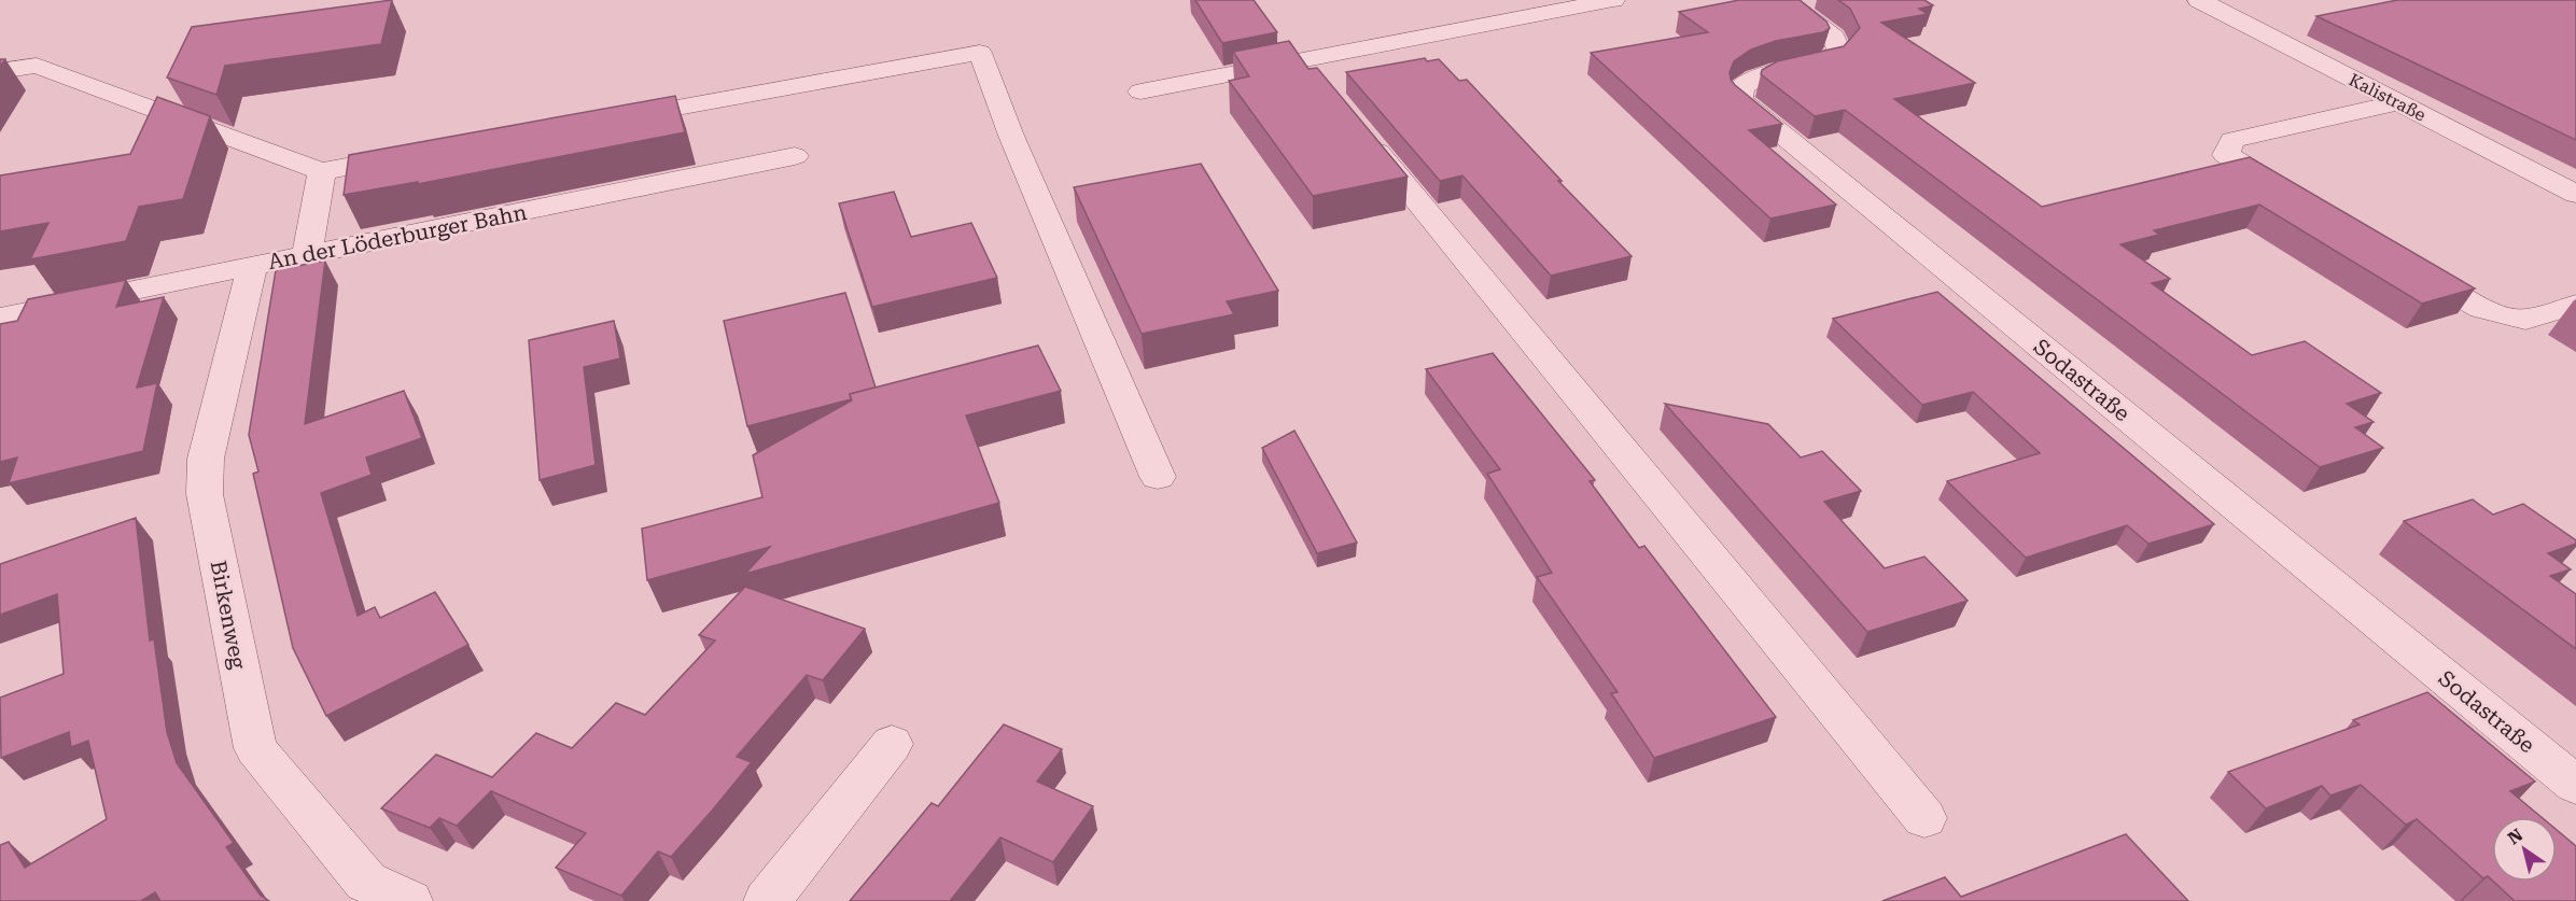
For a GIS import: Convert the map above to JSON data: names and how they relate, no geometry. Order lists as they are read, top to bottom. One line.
{"streets":{"street":["Kalistraße","An der Löderburger Bahn","Sodastraße","Birkenweg"]},"crossings":[["An der Löderburger Bahn","Birkenweg"]],"north":"top left"}
